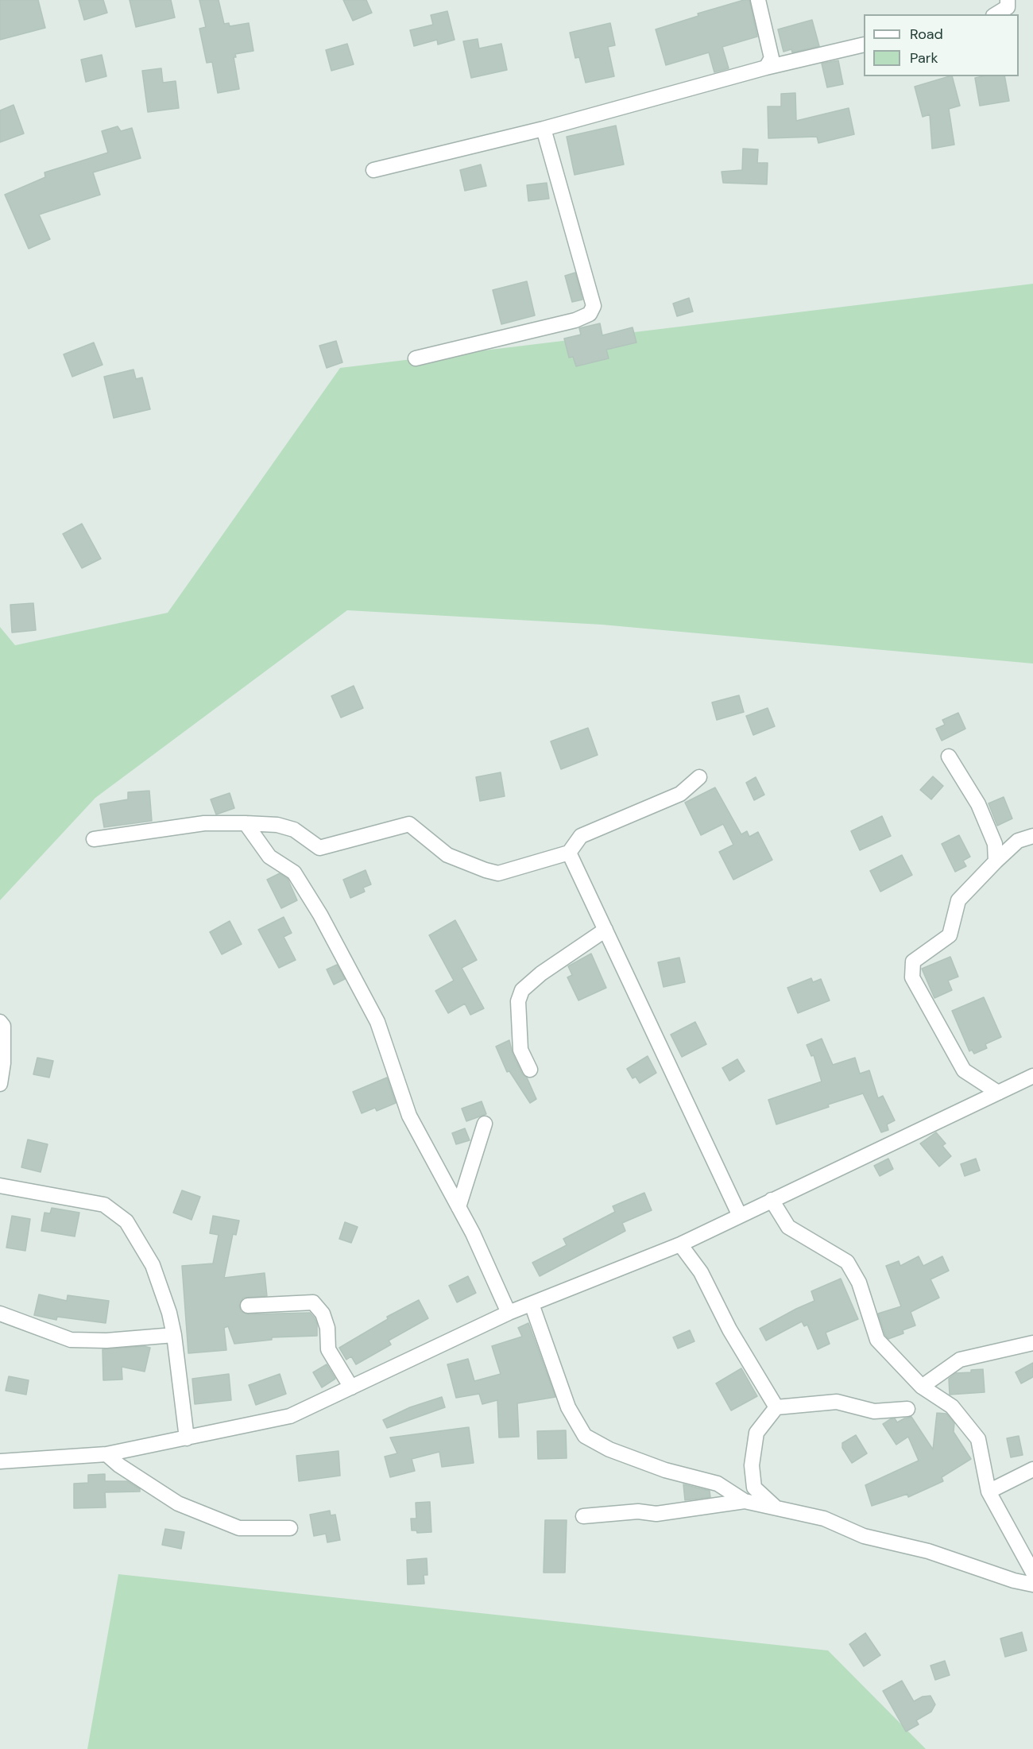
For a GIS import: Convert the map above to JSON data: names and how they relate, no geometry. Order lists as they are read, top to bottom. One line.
{"legend":["Road","Park"]}
